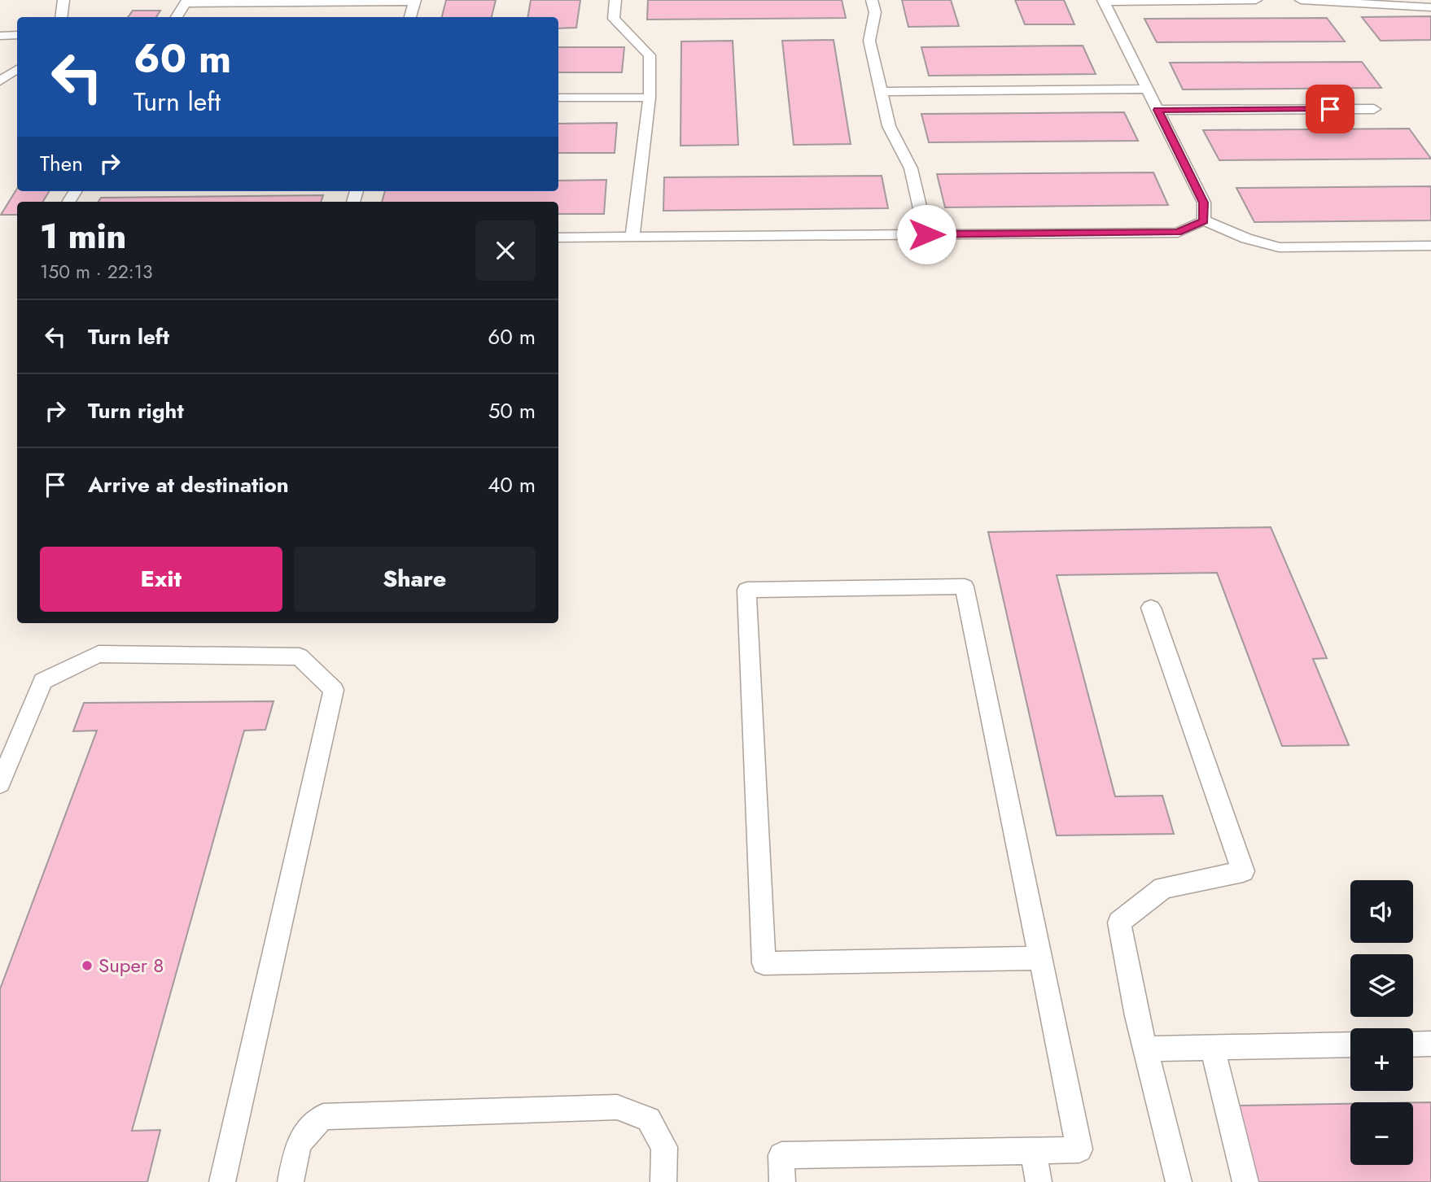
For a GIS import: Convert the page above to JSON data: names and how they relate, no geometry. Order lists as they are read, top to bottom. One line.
{"places":["Super 8"],"page":{"turn":["60 m","Turn left"],"then":"Then","heading":["1 min","150 m · 22:13"],"list":[{"name":"Turn left","value":"60 m"},{"name":"Turn right","value":"50 m"},{"name":"Arrive at destination","value":"40 m"}],"buttons":["Exit","Share"],"map_buttons":["+","−"]}}
